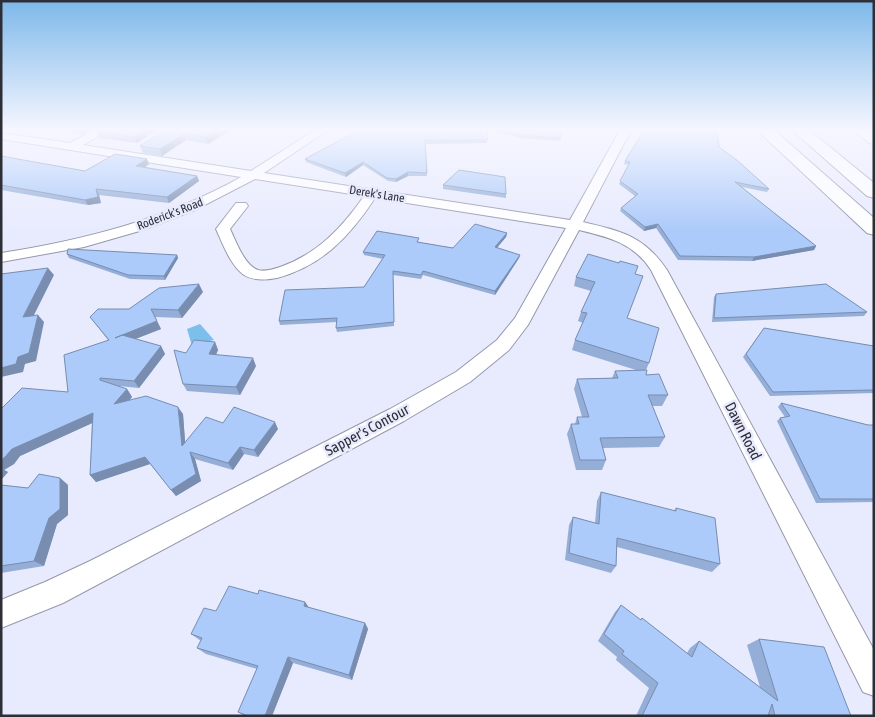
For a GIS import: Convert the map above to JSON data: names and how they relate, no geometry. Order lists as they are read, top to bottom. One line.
{"streets":{"street":["Derek's Lane","Roderick's Road","Sapper's Contour","Dawn Road"]},"crossings":[["Derek's Lane","Roderick's Road"],["Derek's Lane","Sapper's Contour"],["Derek's Lane","Dawn Road"],["Sapper's Contour","Dawn Road"]]}
